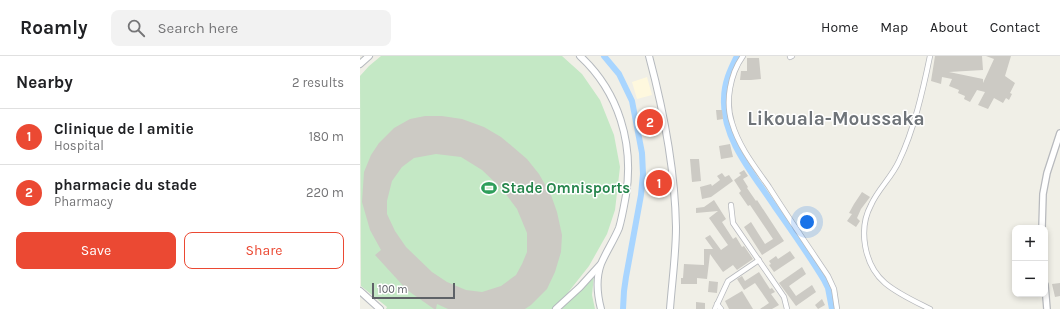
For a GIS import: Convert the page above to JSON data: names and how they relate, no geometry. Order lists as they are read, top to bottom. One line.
{"districts":["Likouala-Moussaka"],"places":{"sports":["Stade Omnisports"]},"scale_bar":"100 m","page":{"header":"Roamly","search":"Search here","nav":["Home","Map","About","Contact"],"heading":["Nearby","2 results"],"pins":["2","1"],"list":[{"mark":"1","name":"Clinique de l amitie","note":"Hospital","value":"180 m"},{"mark":"2","name":"pharmacie du stade","note":"Pharmacy","value":"220 m"}],"buttons":["Save","Share"],"map_buttons":["+","−"],"scale":"100 m"}}
